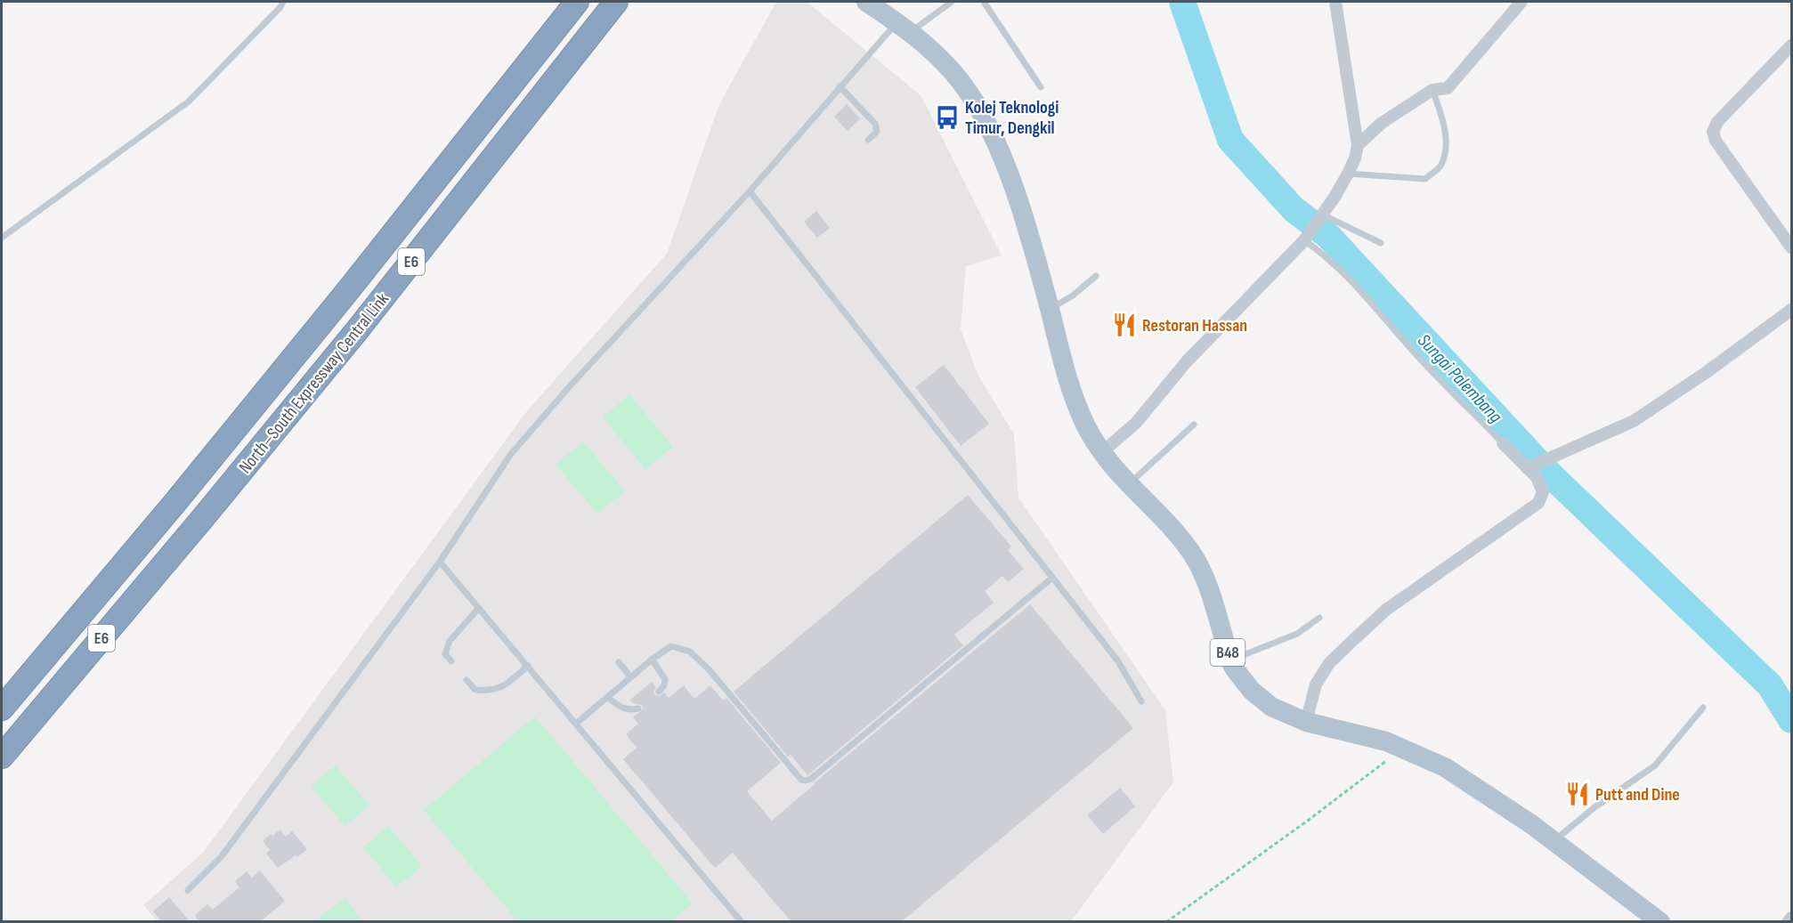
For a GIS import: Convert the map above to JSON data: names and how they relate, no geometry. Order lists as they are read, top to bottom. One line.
{"streets":{"highway":["E6","North–South Expressway Central Link"],"main road":["B48"]},"water":["Sungai Palembang"],"places":{"bus stop":["Kolej Teknologi Timur, Dengkil"],"restaurant":["Restoran Hassan","Putt and Dine"]}}
